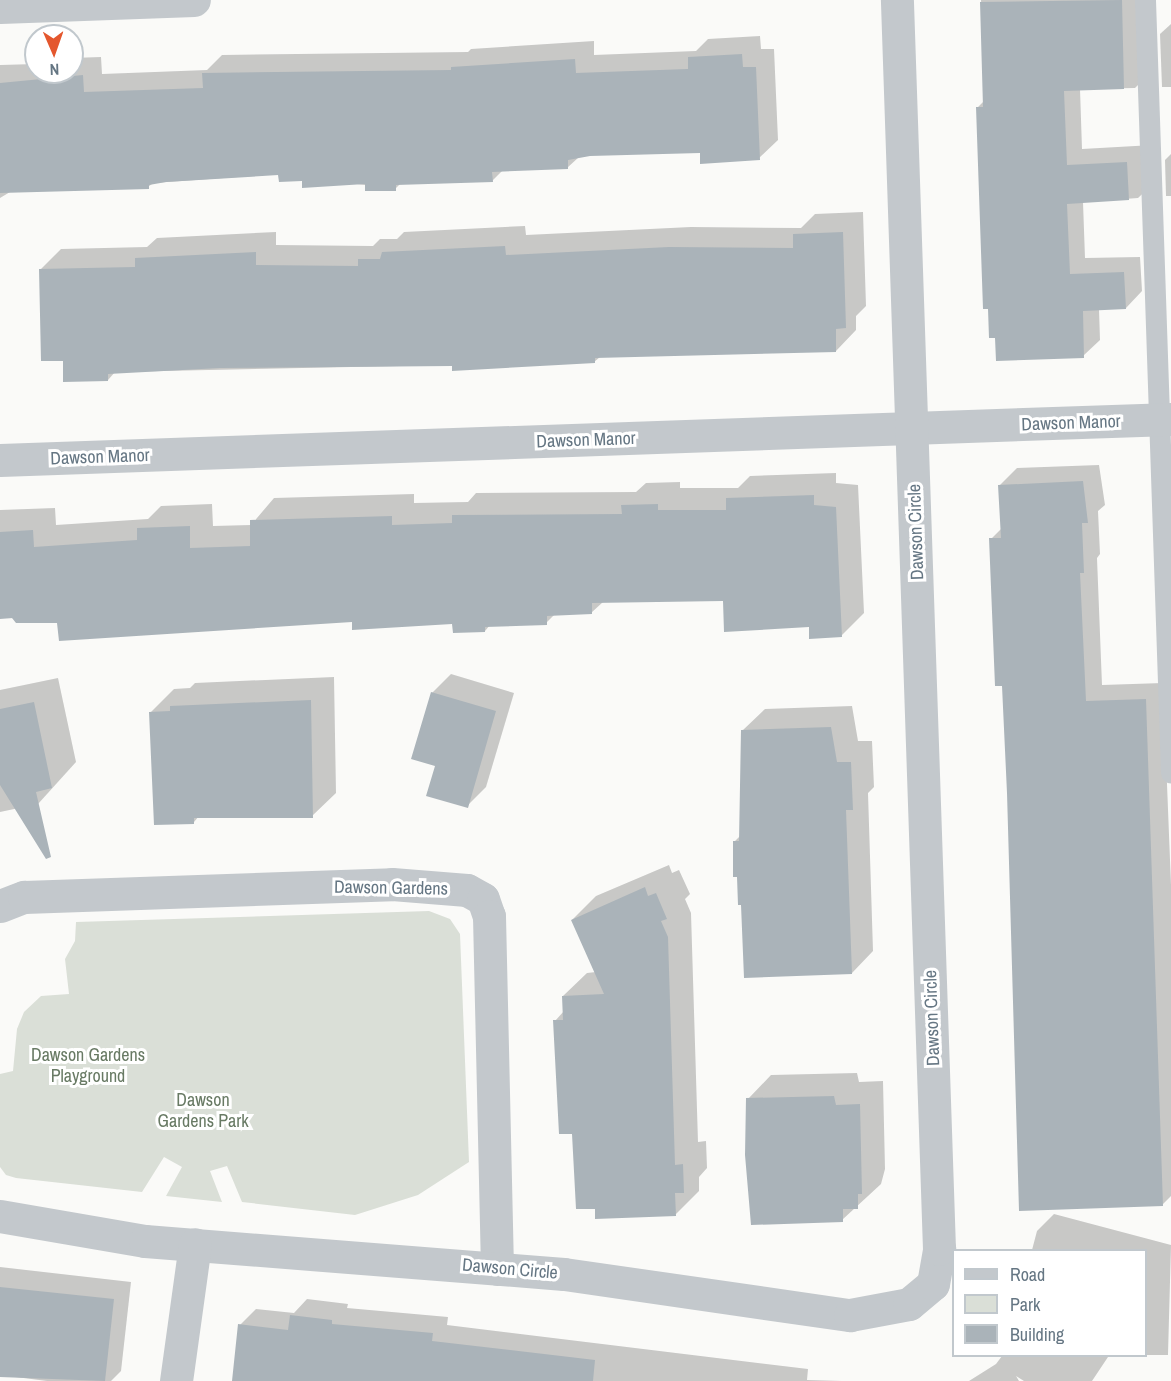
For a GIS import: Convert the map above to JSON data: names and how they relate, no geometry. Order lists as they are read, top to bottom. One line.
{"streets":{"street":["Dawson Manor","Dawson Circle","Dawson Gardens"]},"crossings":[["Dawson Manor","Dawson Circle"],["Dawson Circle","Dawson Gardens"]],"parks":["Dawson Gardens Playground","Dawson Gardens Park"],"legend":["Road","Park","Building"],"north":"bottom"}
